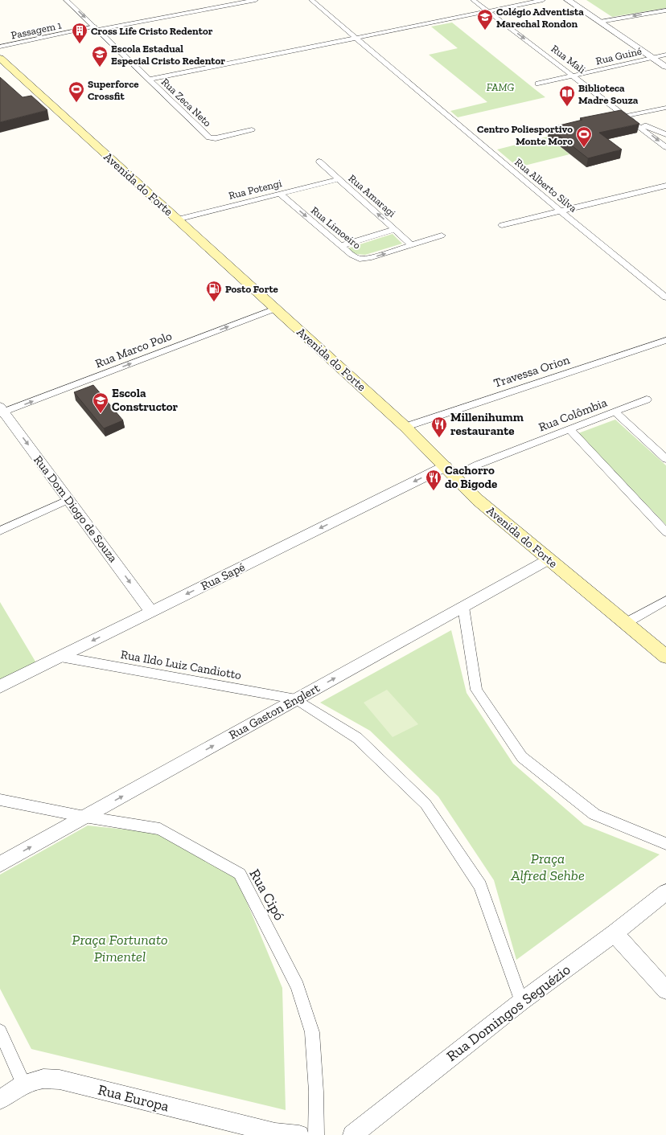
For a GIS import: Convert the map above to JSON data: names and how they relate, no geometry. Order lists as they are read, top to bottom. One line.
{"streets":{"main road":["Avenida do Forte"],"street":["Passagem 1","Rua Guiné","Rua Mali","Rua Zeca Neto","Rua Alberto Silva","Rua Potengi","Rua Amaragi","Rua Limoeiro","Rua Marco Polo","Travessa Orion","Rua Colômbia","Rua Dom Diogo de Souza","Rua Sapé","Rua Ildo Luiz Candiotto","Rua Gaston Englert","Rua Cipó","Rua Domingos Seguézio","Rua Europa"]},"crossings":[["Passagem 1","Rua Zeca Neto"],["Rua Guiné","Rua Mali"],["Avenida do Forte","Rua Potengi"],["Avenida do Forte","Rua Marco Polo"],["Avenida do Forte","Travessa Orion"],["Avenida do Forte","Rua Colômbia"],["Avenida do Forte","Rua Sapé"],["Avenida do Forte","Rua Gaston Englert"],["Rua Potengi","Rua Amaragi"],["Rua Potengi","Rua Limoeiro"],["Rua Amaragi","Rua Limoeiro"],["Rua Marco Polo","Rua Dom Diogo de Souza"],["Rua Colômbia","Rua Sapé"],["Rua Dom Diogo de Souza","Rua Sapé"],["Rua Sapé","Rua Ildo Luiz Candiotto"],["Rua Ildo Luiz Candiotto","Rua Gaston Englert"],["Rua Gaston Englert","Rua Cipó"]],"one_way":["Rua Amaragi","Rua Limoeiro","Rua Marco Polo","Rua Dom Diogo de Souza","Rua Sapé","Rua Gaston Englert"],"parks":["FAMG","Praça Alfred Sehbe","Praça Fortunato Pimentel"],"places":{"school or university":["Colégio Adventista Marechal Rondon","Escola Estadual Especial Cristo Redentor","Escola Constructor"],"building":["Cross Life Cristo Redentor"],"sports":["Superforce Crossfit","Centro Poliesportivo Monte Moro"],"library":["Biblioteca Madre Souza"],"fuel station":["Posto Forte"],"restaurant":["Millenihumm restaurante","Cachorro do Bigode"]}}
